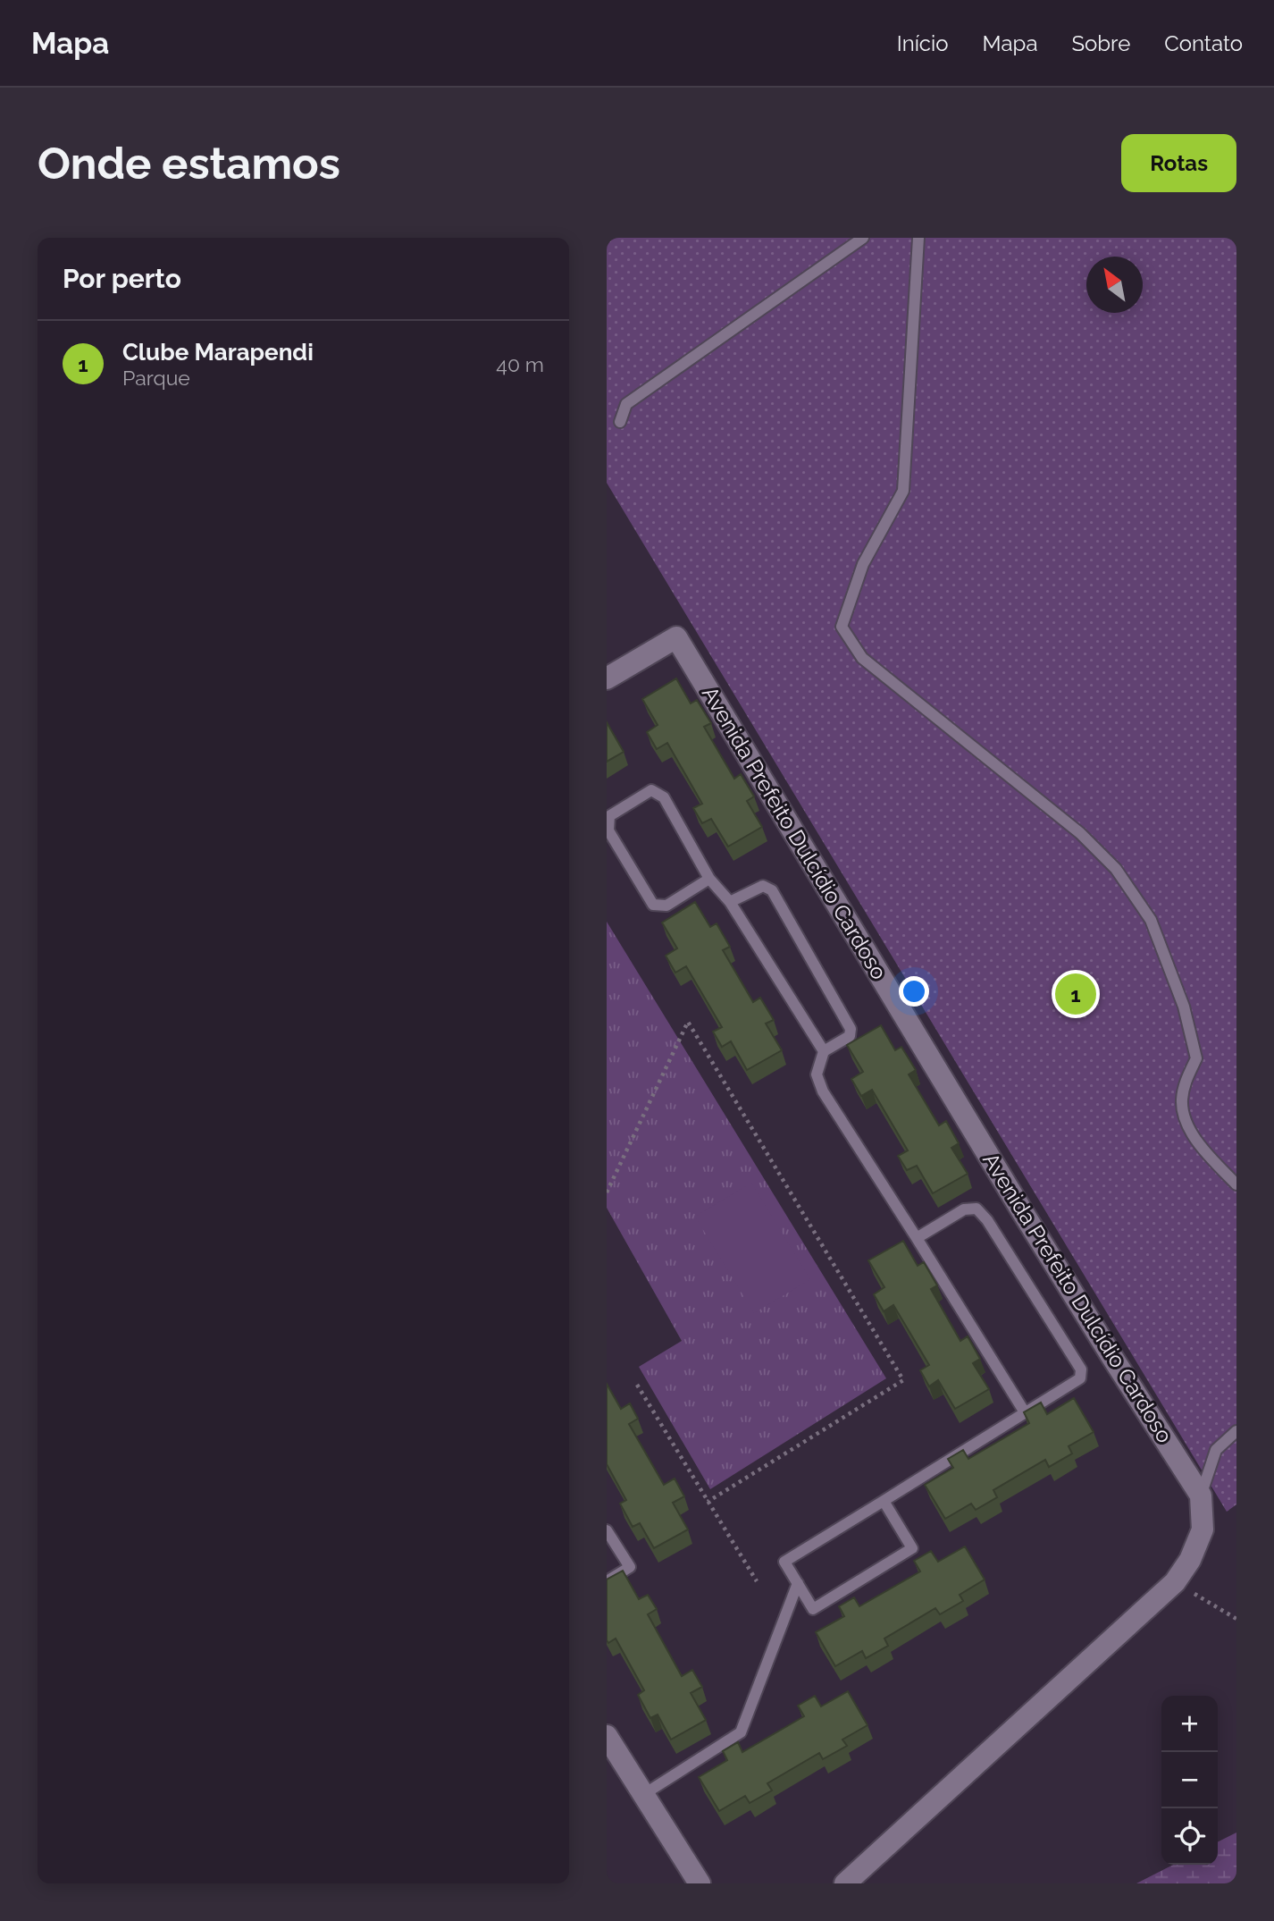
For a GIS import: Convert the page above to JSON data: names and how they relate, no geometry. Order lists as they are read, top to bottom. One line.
{"streets":{"street":["Avenida Prefeito Dulcídio Cardoso"]},"north":"top left","page":{"header":"Mapa","nav":["Início","Mapa","Sobre","Contato"],"buttons":"Rotas","title":"Onde estamos","heading":"Por perto","list":[{"mark":"1","name":"Clube Marapendi","note":"Parque","value":"40 m"}],"pins":"1","map_buttons":["+","−"]}}
